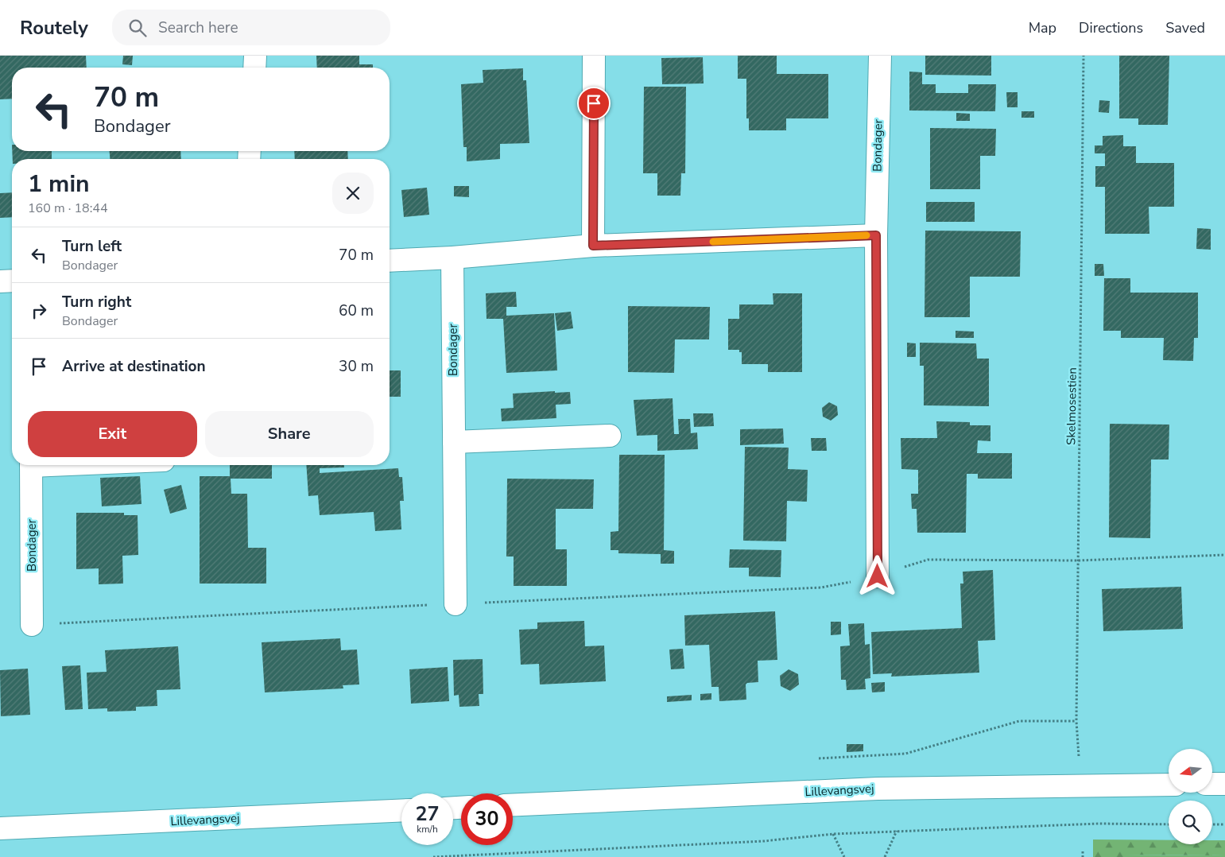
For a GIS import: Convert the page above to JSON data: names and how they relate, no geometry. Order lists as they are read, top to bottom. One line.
{"streets":{"street":["Bondager","Lillevangsvej"],"path":["Skelmosestien"]},"north":"left","page":{"header":"Routely","search":"Search here","nav":["Map","Directions","Saved"],"turn":["70 m","Bondager"],"heading":["1 min","160 m · 18:44"],"list":[{"name":"Turn left","note":"Bondager","value":"70 m"},{"name":"Turn right","note":"Bondager","value":"60 m"},{"name":"Arrive at destination","value":"30 m"}],"buttons":["Exit","Share"],"speed":"27 km/h","limit":"30"}}
